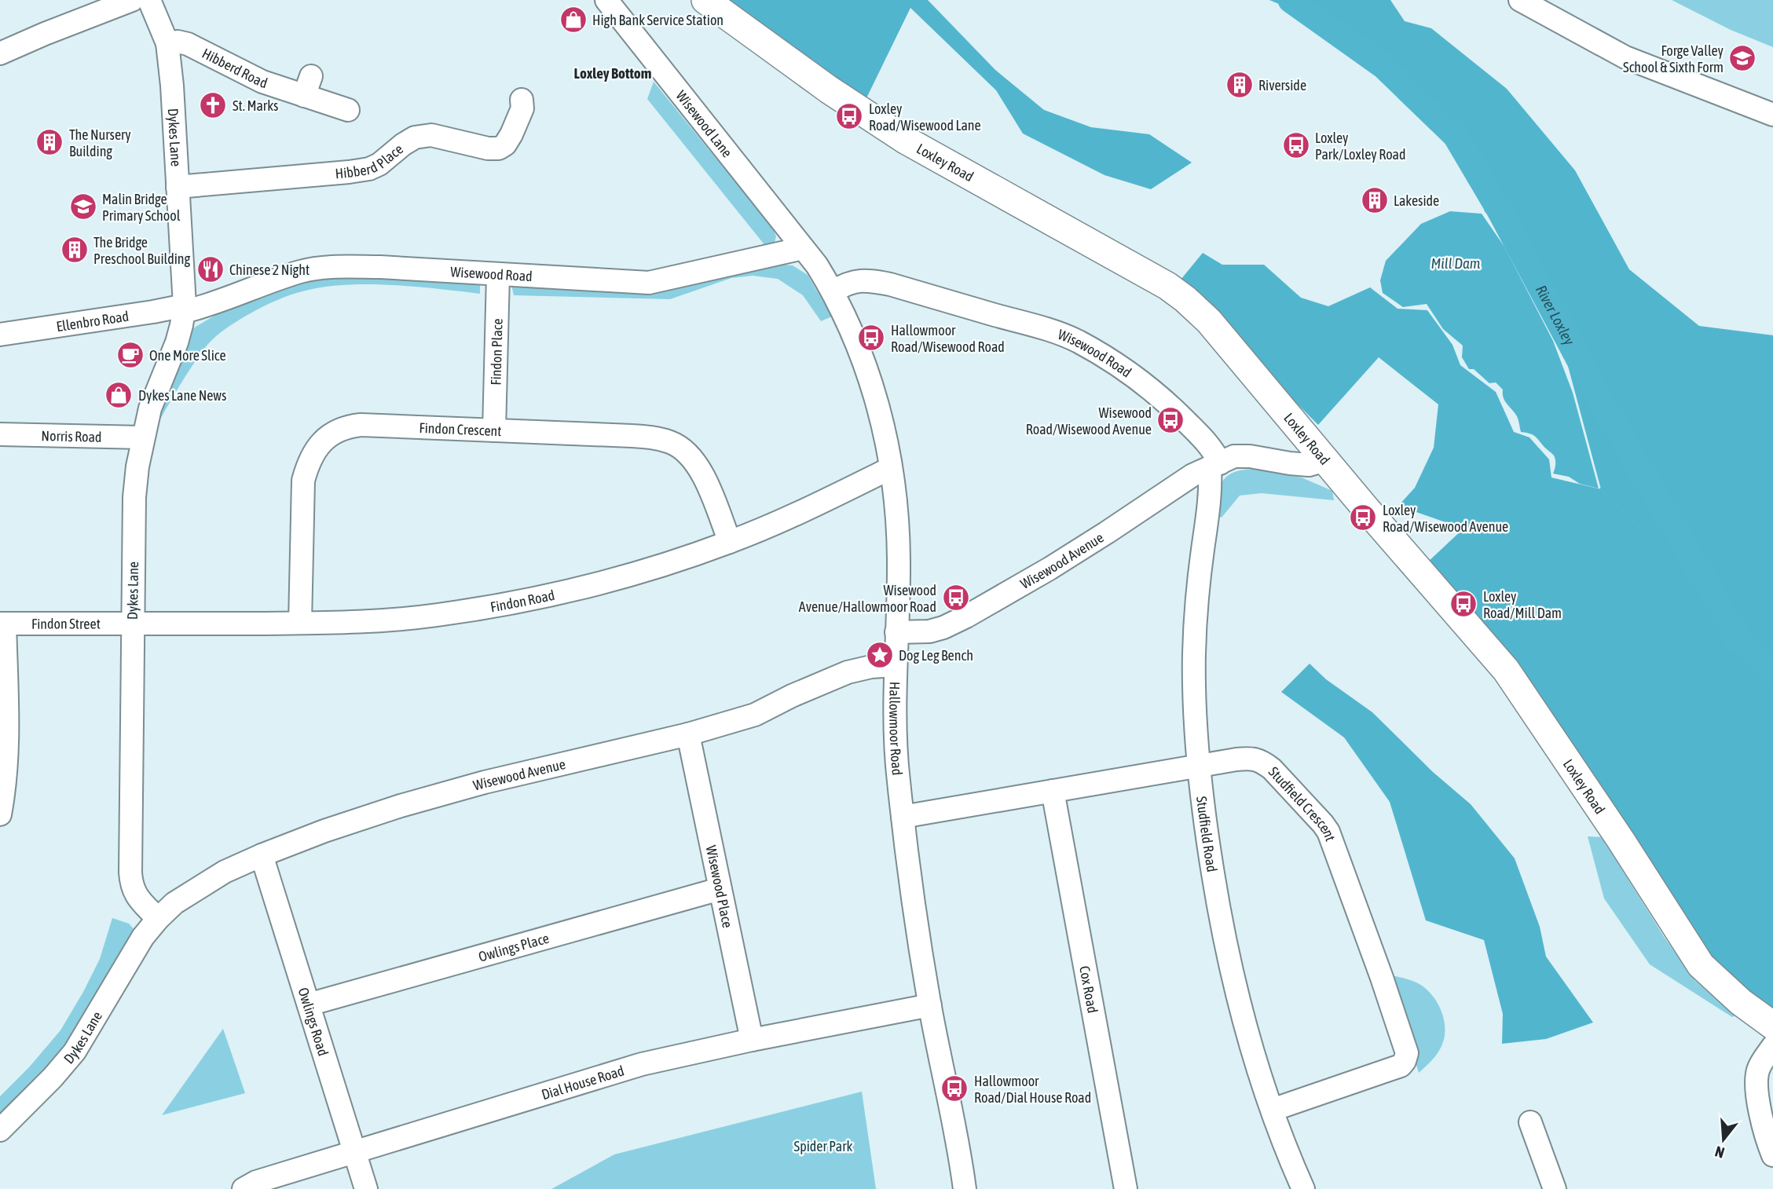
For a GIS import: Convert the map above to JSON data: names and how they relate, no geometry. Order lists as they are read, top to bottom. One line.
{"streets":{"main road":["Loxley Road"],"street":["Hibberd Road","Wisewood Lane","Dykes Lane","Hibberd Place","Wisewood Road","Ellenbro Road","Findon Place","Findon Crescent","Norris Road","Wisewood Avenue","Findon Road","Findon Street","Hallowmoor Road","Studfield Crescent","Studfield Road","Wisewood Place","Owlings Place","Cox Road","Owlings Road","Dial House Road"]},"crossings":[["Hibberd Road","Dykes Lane"],["Wisewood Lane","Wisewood Road"],["Wisewood Lane","Hallowmoor Road"],["Dykes Lane","Hibberd Place"],["Dykes Lane","Wisewood Road"],["Dykes Lane","Ellenbro Road"],["Dykes Lane","Norris Road"],["Dykes Lane","Wisewood Avenue"],["Dykes Lane","Findon Road"],["Dykes Lane","Findon Street"],["Wisewood Road","Ellenbro Road"],["Wisewood Road","Findon Place"],["Wisewood Road","Wisewood Avenue"],["Wisewood Road","Hallowmoor Road"],["Wisewood Road","Studfield Road"],["Findon Place","Findon Crescent"],["Findon Crescent","Findon Road"],["Wisewood Avenue","Hallowmoor Road"],["Wisewood Avenue","Studfield Road"],["Wisewood Avenue","Wisewood Place"],["Wisewood Avenue","Owlings Road"],["Findon Road","Findon Street"],["Findon Road","Hallowmoor Road"],["Hallowmoor Road","Studfield Crescent"],["Hallowmoor Road","Dial House Road"],["Studfield Crescent","Studfield Road"],["Studfield Crescent","Cox Road"],["Wisewood Place","Owlings Place"],["Wisewood Place","Dial House Road"],["Owlings Place","Owlings Road"],["Owlings Road","Dial House Road"]],"districts":["Loxley Bottom"],"water":["Mill Dam","River Loxley"],"parks":["Spider Park"],"places":{"shop":["High Bank Service Station","Dykes Lane News"],"school or university":["Forge Valley School & Sixth Form","Malin Bridge Primary School"],"building":["Riverside","The Nursery Building","Lakeside","The Bridge Preschool Building"],"church":["St. Marks"],"bus stop":["Loxley Road/Wisewood Lane","Loxley Park/Loxley Road","Hallowmoor Road/Wisewood Road","Wisewood Road/Wisewood Avenue","Loxley Road/Wisewood Avenue","Wisewood Avenue/Hallowmoor Road","Loxley Road/Mill Dam","Hallowmoor Road/Dial House Road"],"restaurant":["Chinese 2 Night"],"cafe":["One More Slice"],"place":["Dog Leg Bench"]},"north":"bottom"}
